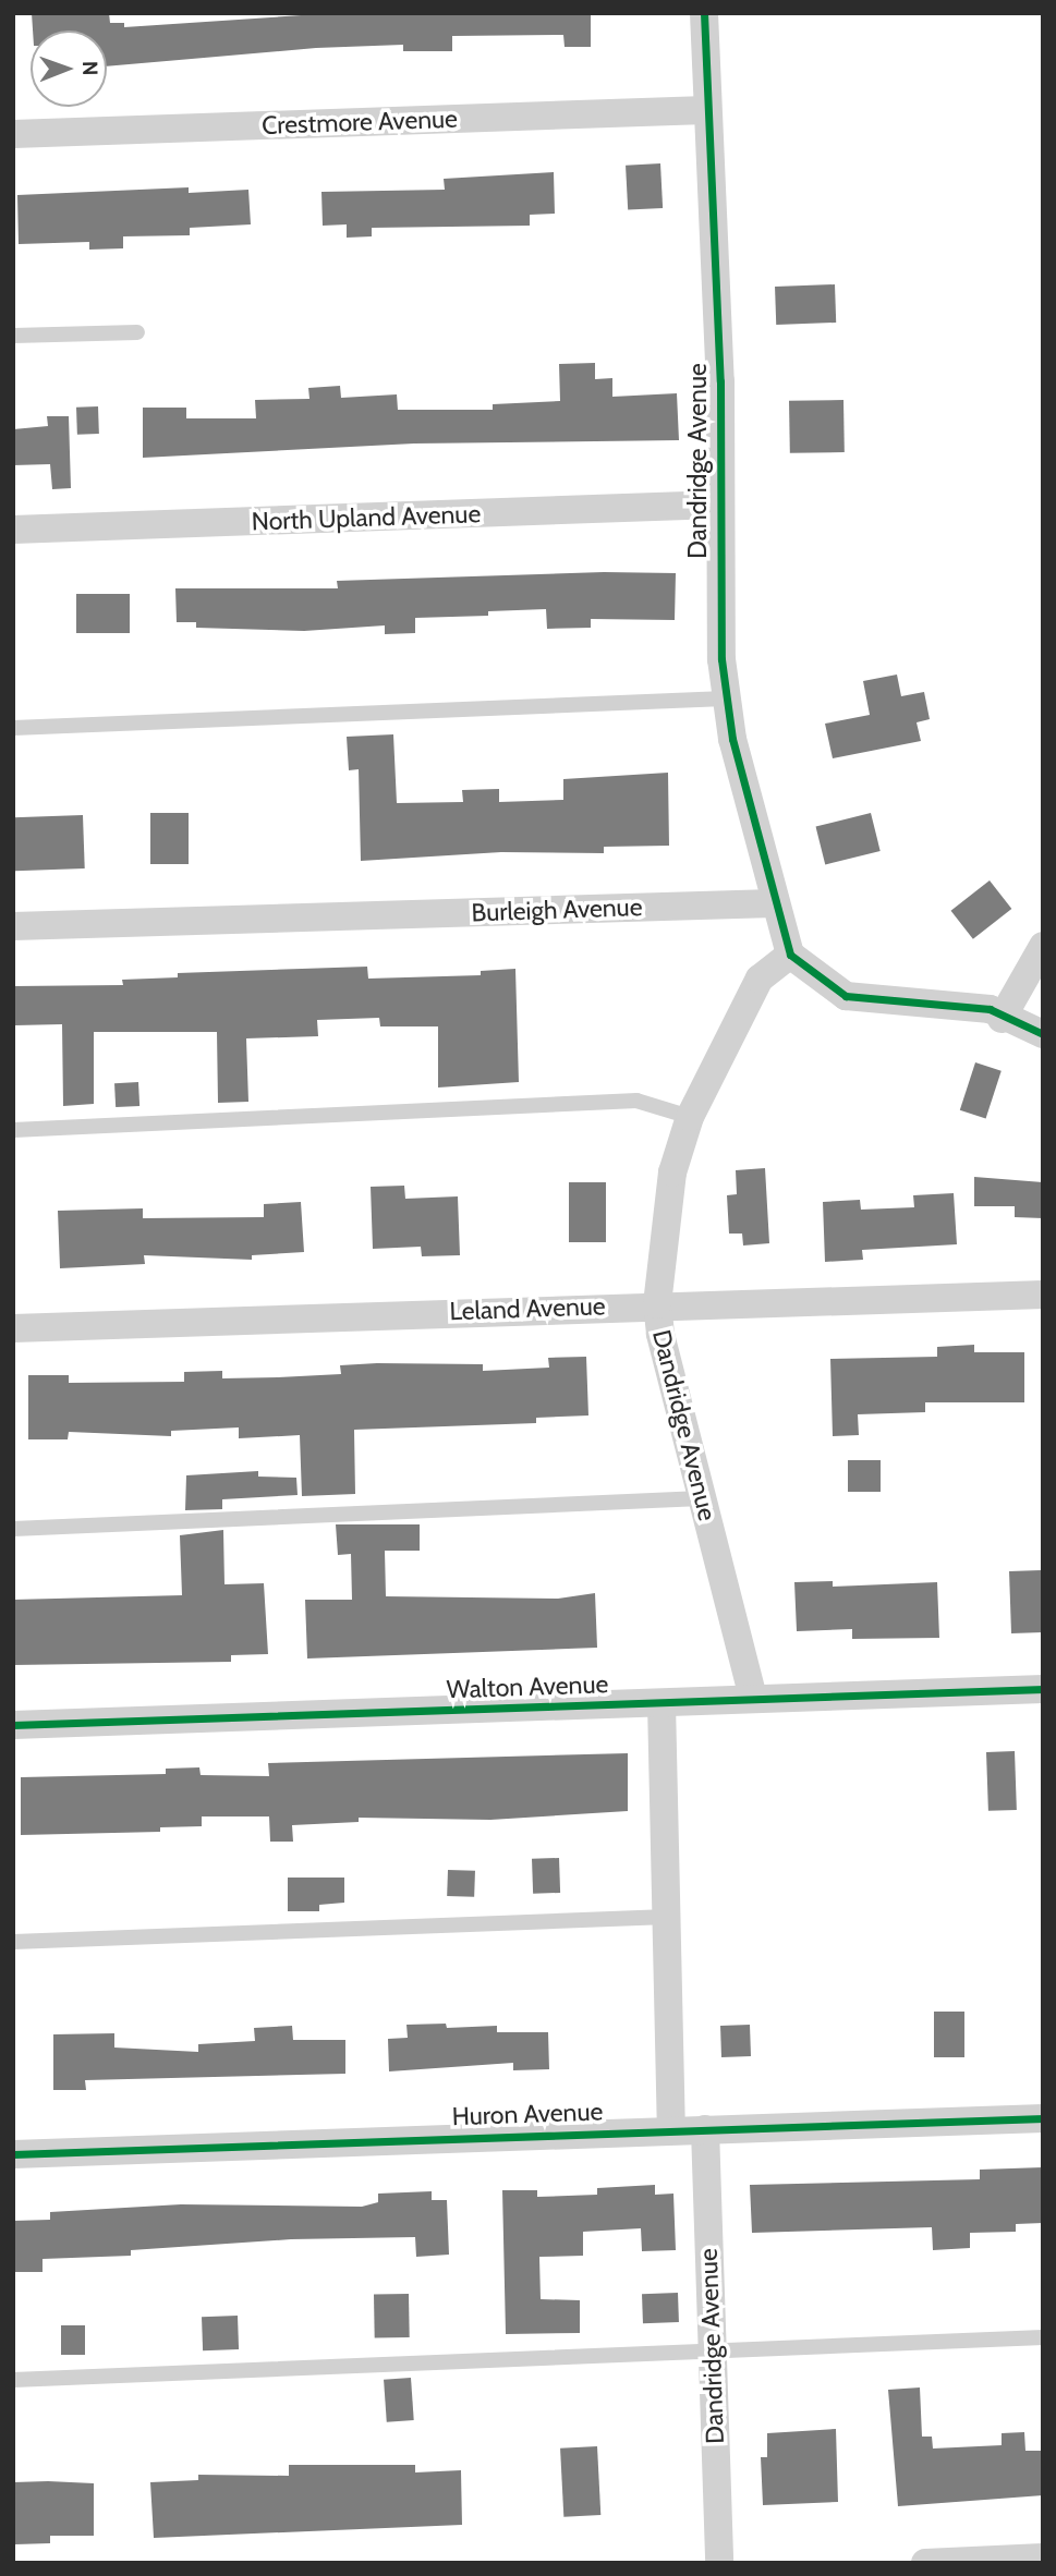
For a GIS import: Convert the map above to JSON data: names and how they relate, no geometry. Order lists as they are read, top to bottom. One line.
{"streets":{"street":["Crestmore Avenue","Dandridge Avenue","North Upland Avenue","Burleigh Avenue","Leland Avenue","Walton Avenue","Huron Avenue"]},"crossings":[["Crestmore Avenue","Dandridge Avenue"],["Dandridge Avenue","North Upland Avenue"],["Dandridge Avenue","Burleigh Avenue"],["Dandridge Avenue","Leland Avenue"],["Dandridge Avenue","Walton Avenue"],["Dandridge Avenue","Huron Avenue"]],"north":"right"}
